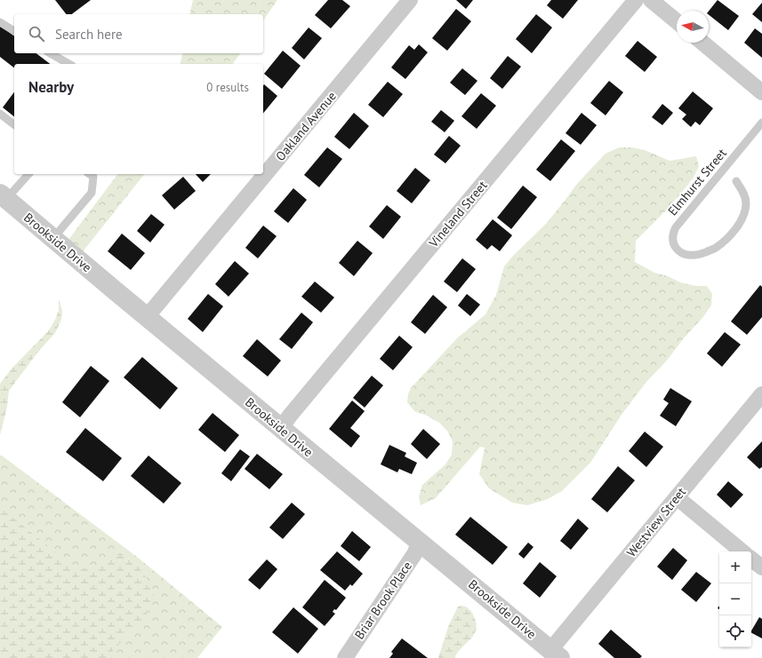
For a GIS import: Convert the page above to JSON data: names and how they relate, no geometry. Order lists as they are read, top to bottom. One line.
{"streets":{"street":["Oakland Avenue","Vineland Street","Brookside Drive","Westview Street","Briar Brook Place"],"lane":["Elmhurst Street"]},"crossings":[["Oakland Avenue","Brookside Drive"],["Vineland Street","Brookside Drive"],["Brookside Drive","Westview Street"],["Brookside Drive","Briar Brook Place"]],"north":"left","page":{"search":"Search here","heading":["Nearby","0 results"],"map_buttons":["+","−"]}}
